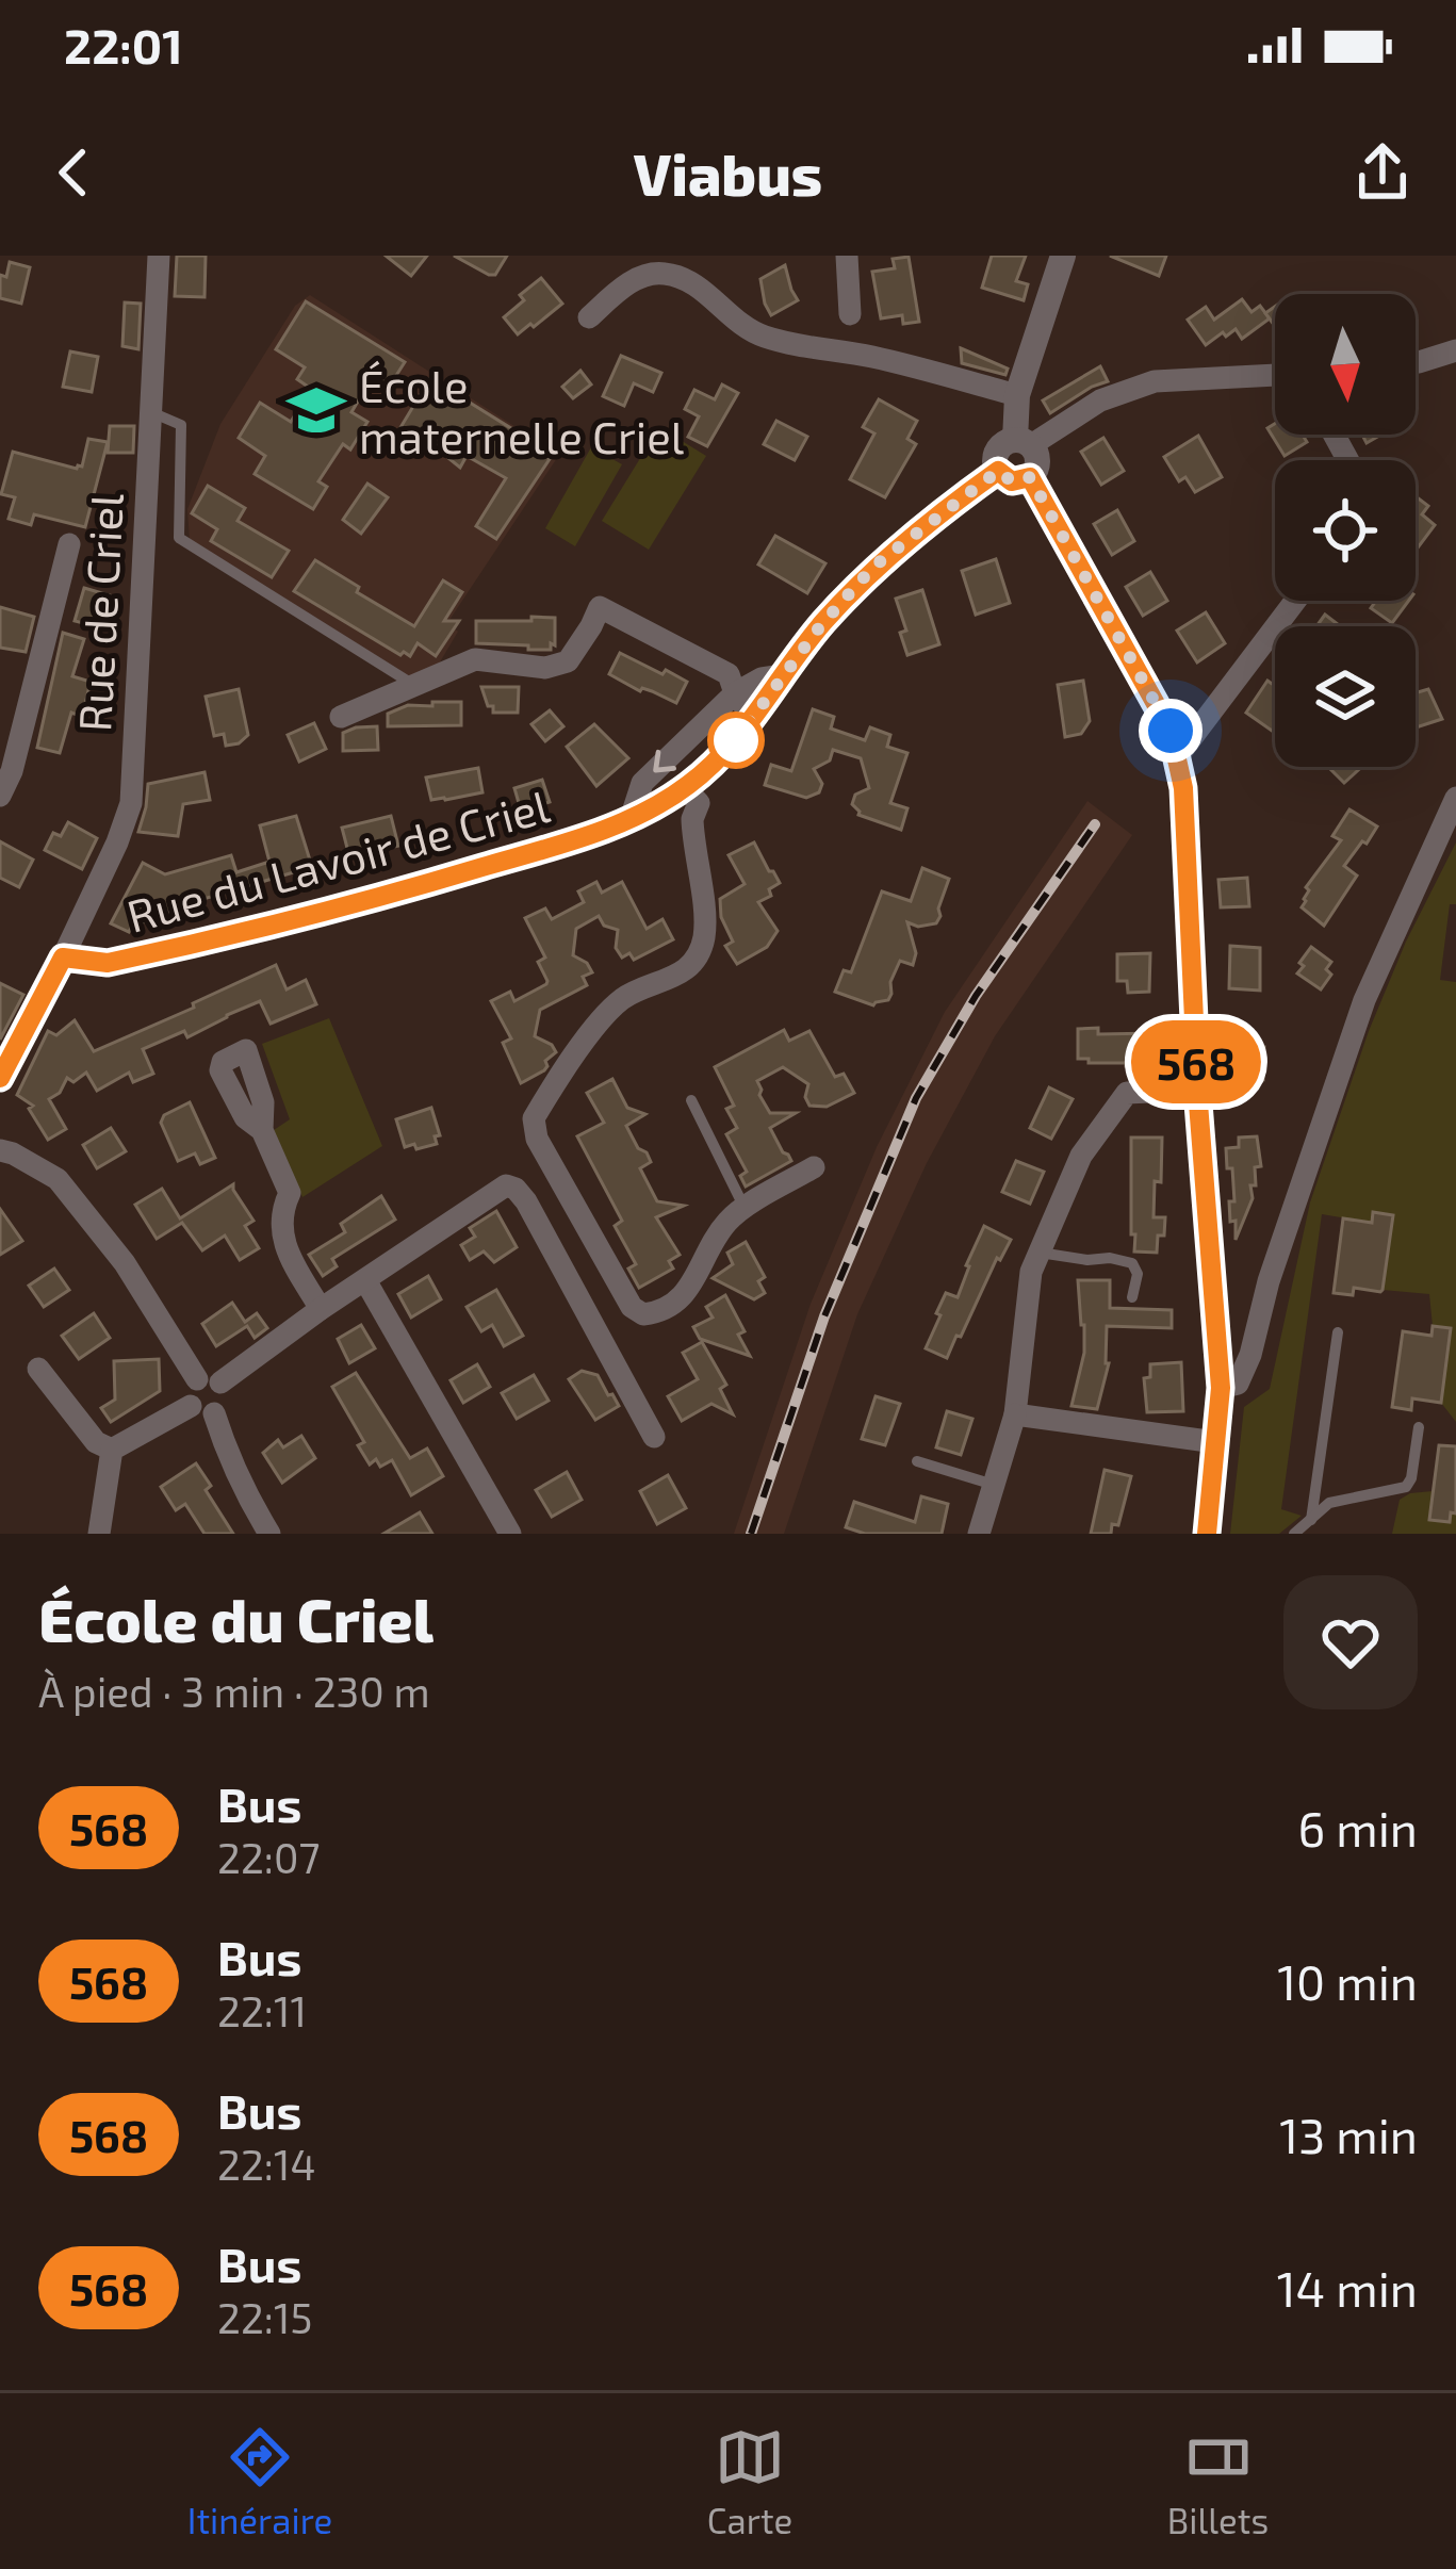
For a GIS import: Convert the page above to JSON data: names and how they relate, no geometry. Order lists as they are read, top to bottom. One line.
{"streets":{"street":["Rue de Criel","Rue du Lavoir de Criel"]},"crossings":[["Rue de Criel","Rue du Lavoir de Criel"]],"places":{"school or university":["École maternelle Criel"]},"lines":["bus line 568"],"north":"bottom","page":{"status":"22:01","header":"Viabus","on_map":"568","heading":["École du Criel","À pied · 3 min · 230 m"],"list":[{"mark":"568","name":"Bus","note":"22:07","value":"6 min"},{"mark":"568","name":"Bus","note":"22:11","value":"10 min"},{"mark":"568","name":"Bus","note":"22:14","value":"13 min"},{"mark":"568","name":"Bus","note":"22:15","value":"14 min"}],"tabs":["Itinéraire","Carte","Billets"]}}
